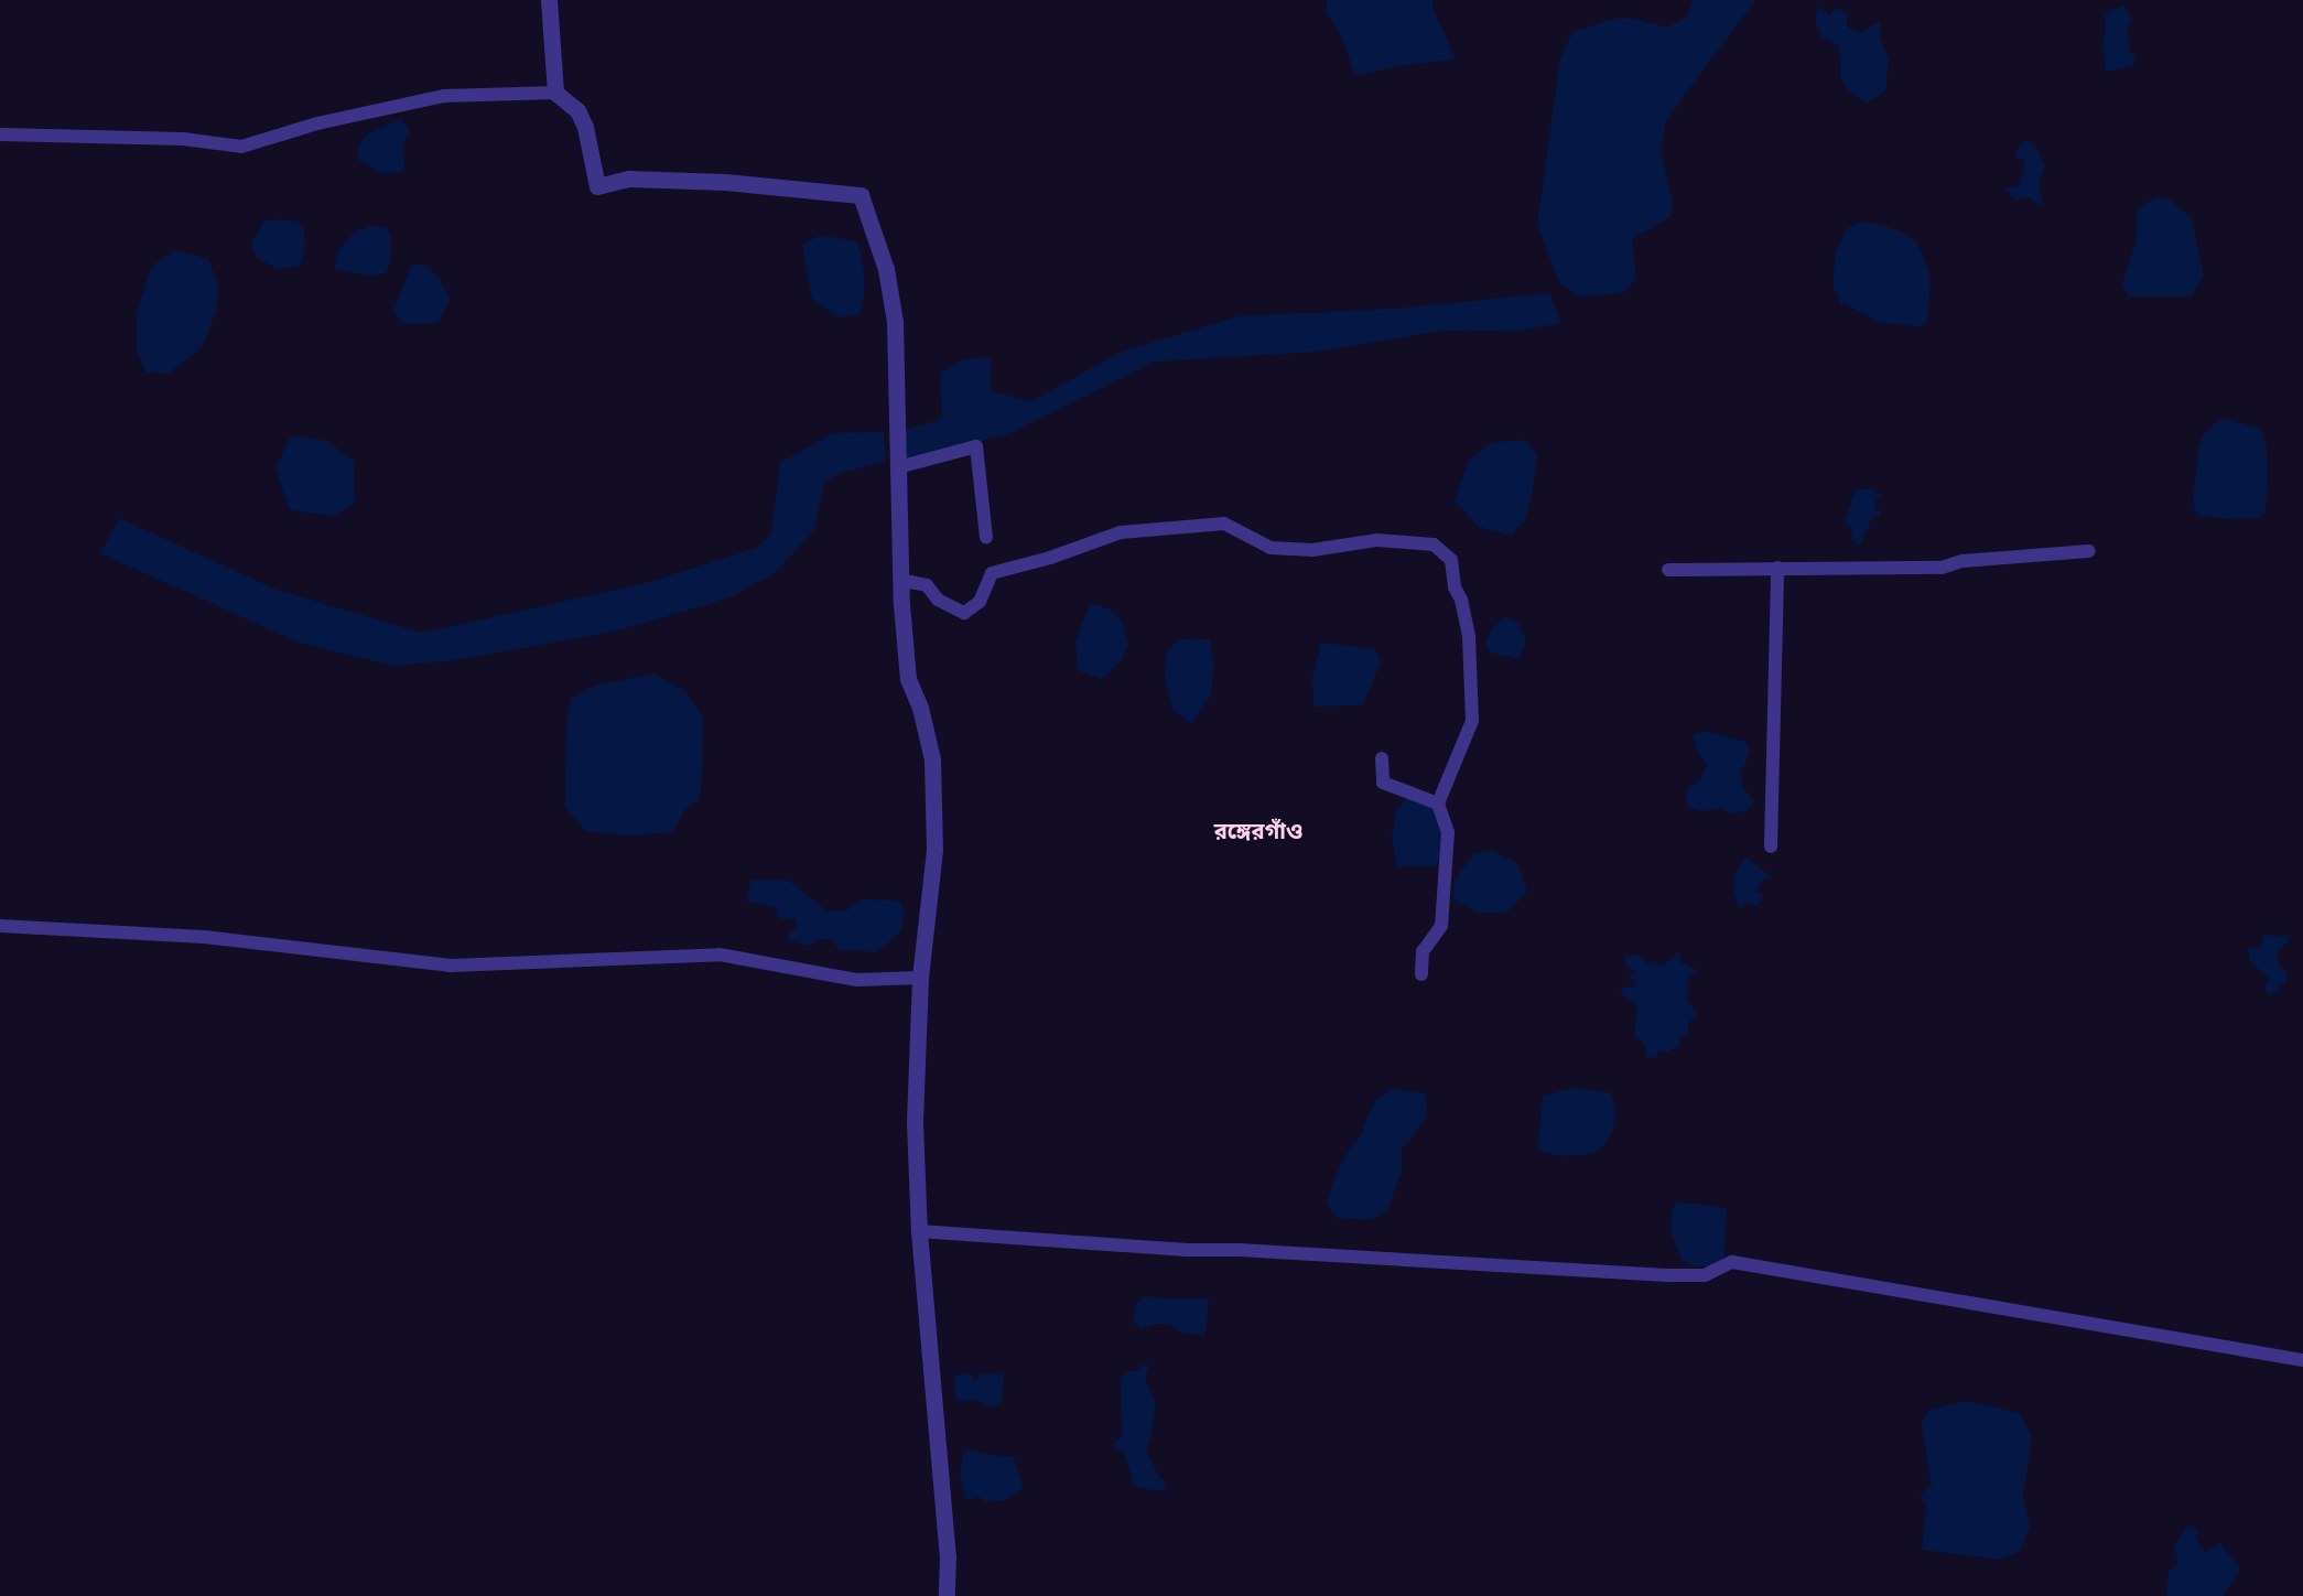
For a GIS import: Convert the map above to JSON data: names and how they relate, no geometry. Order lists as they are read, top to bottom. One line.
{"districts":["রঙ্গেরগাঁও"]}
